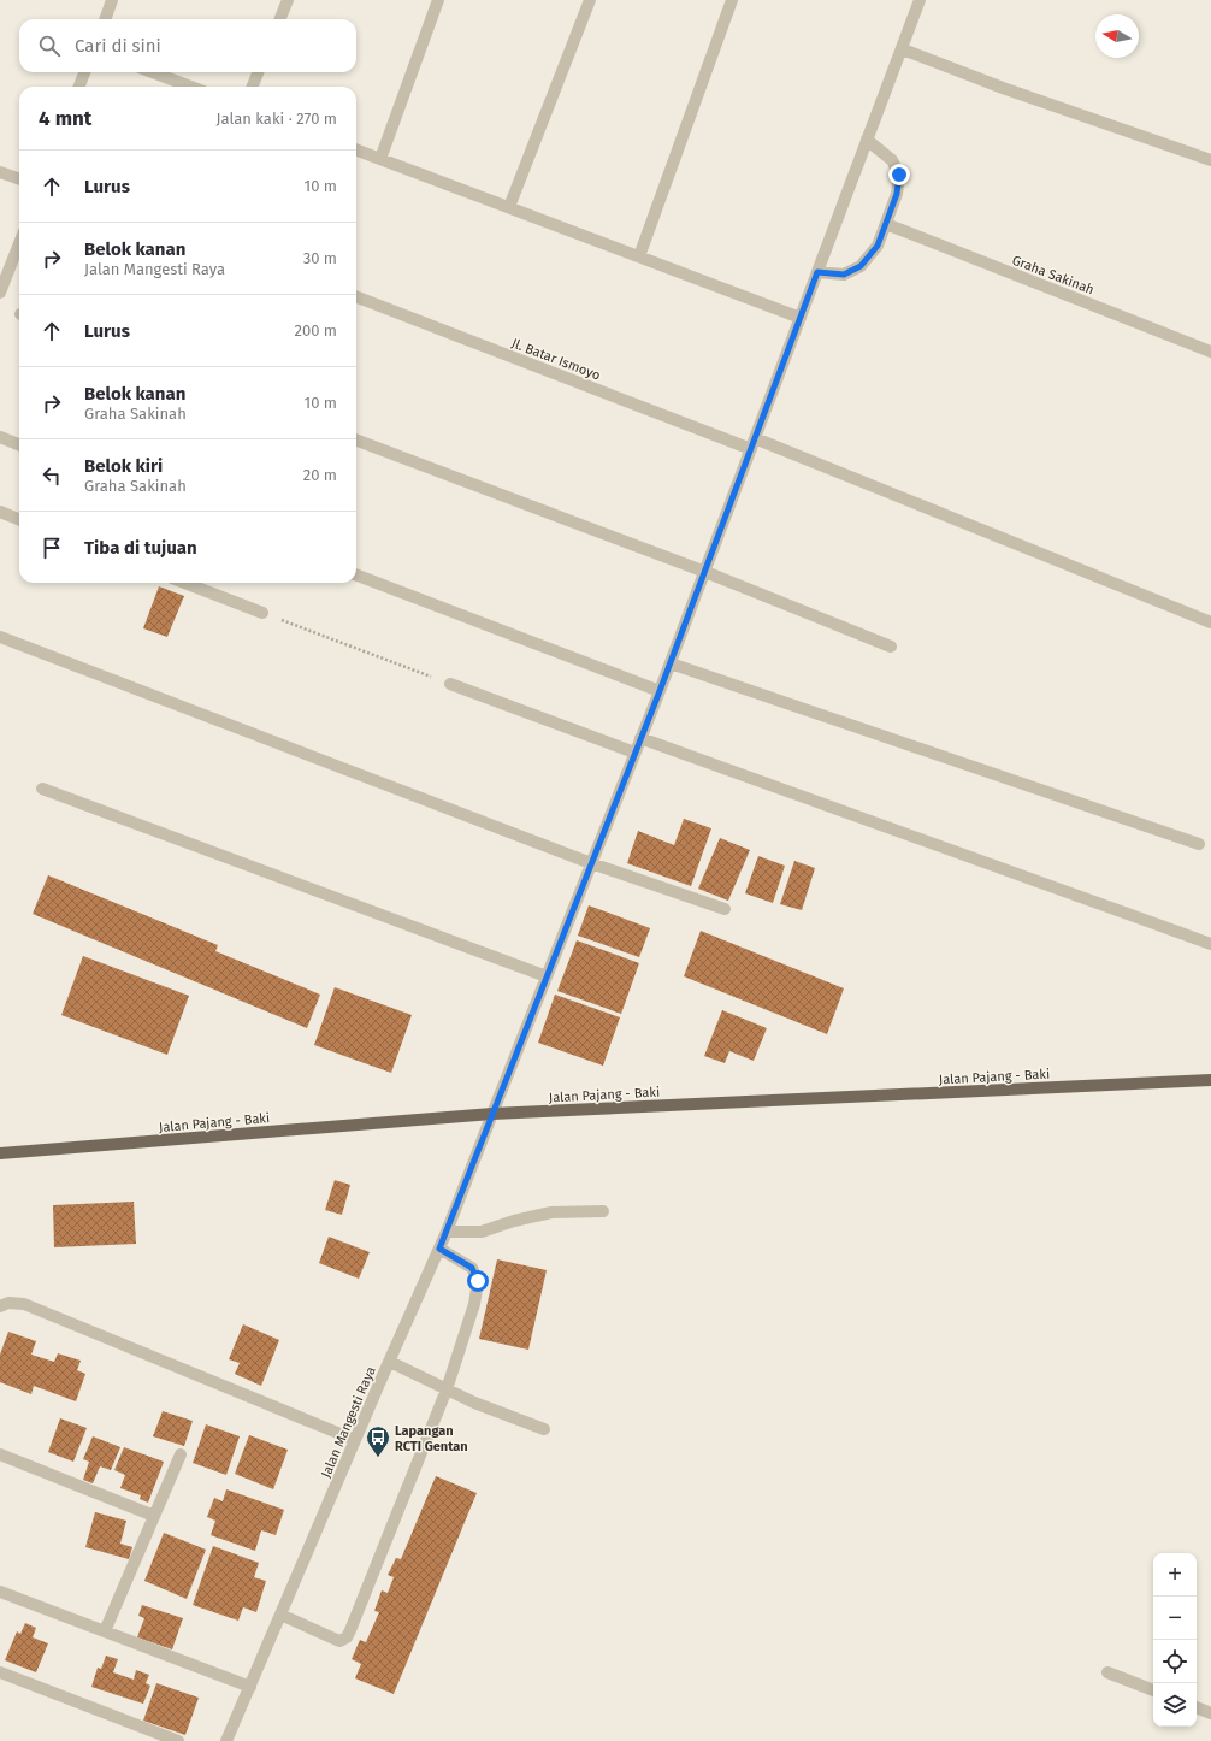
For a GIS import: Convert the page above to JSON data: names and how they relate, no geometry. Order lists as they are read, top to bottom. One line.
{"streets":{"main road":["Jalan Pajang - Baki"],"street":["Graha Sakinah","Jl. Batar Ismoyo","Jalan Mangesti Raya"]},"crossings":[["Jl. Batar Ismoyo","Jalan Mangesti Raya"],["Jalan Pajang - Baki","Jalan Mangesti Raya"]],"places":{"bus stop":["Lapangan RCTI Gentan"]},"north":"left","page":{"search":"Cari di sini","heading":["4 mnt","Jalan kaki · 270 m"],"list":[["Lurus","10 m"],["Belok kanan","Jalan Mangesti Raya","30 m"],["Lurus","200 m"],["Belok kanan","Graha Sakinah","10 m"],["Belok kiri","Graha Sakinah","20 m"],"Tiba di tujuan"],"map_buttons":["+","−"]}}
